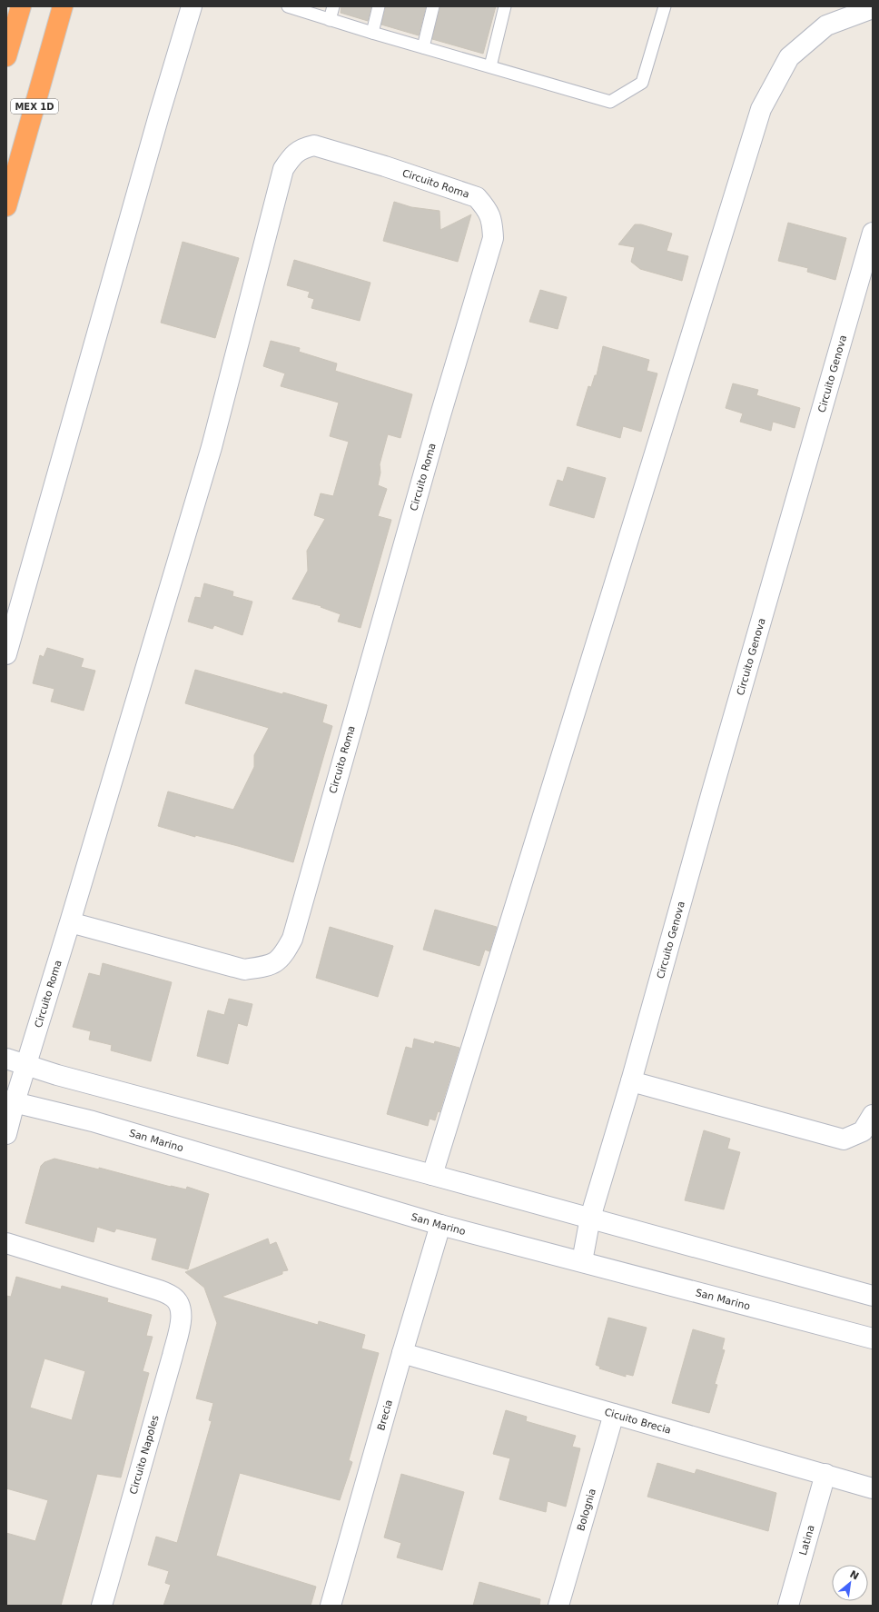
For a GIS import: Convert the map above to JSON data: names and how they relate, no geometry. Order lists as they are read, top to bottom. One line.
{"streets":{"highway":["MEX 1D"],"street":["Circuito Roma","Circuito Genova","San Marino","Brecia","Cicuito Brecia","Circuito Napoles","Bolognia","Latina"]},"crossings":[["Circuito Genova","San Marino"],["San Marino","Brecia"],["Brecia","Cicuito Brecia"],["Cicuito Brecia","Bolognia"],["Cicuito Brecia","Latina"]],"north":"top right"}
